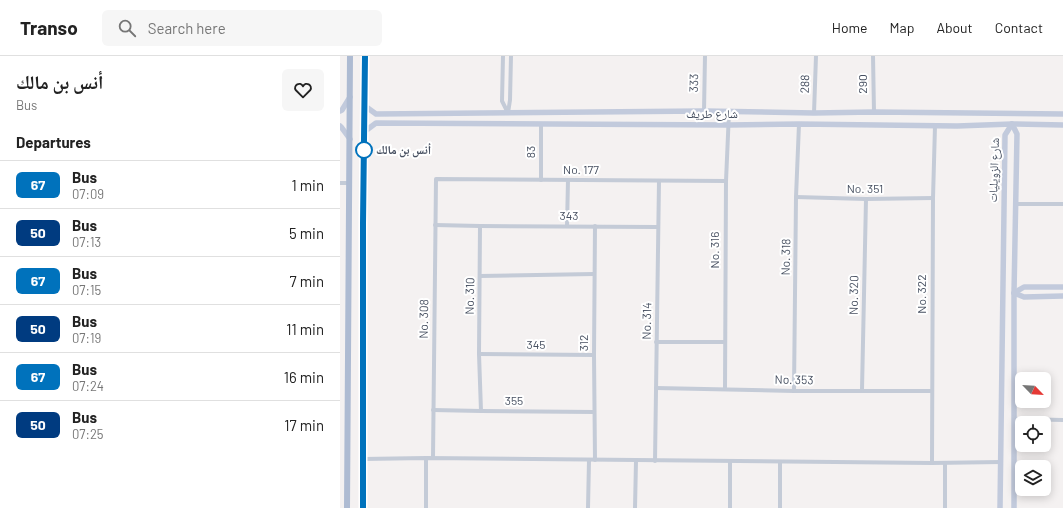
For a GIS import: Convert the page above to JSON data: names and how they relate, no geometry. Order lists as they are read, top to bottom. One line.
{"streets":{"street":["333","288","290","شارع طريف","83","No. 177","شارع الزويليات","No. 351","343","No. 316","No. 318","No. 322","No. 320","No. 310","No. 308","No. 314","312","345","No. 353","355"]},"crossings":[["333","شارع طريف"],["288","شارع طريف"],["290","شارع طريف"],["شارع طريف","83"],["شارع طريف","شارع الزويليات"],["شارع طريف","No. 316"],["شارع طريف","No. 318"],["شارع طريف","No. 322"],["83","No. 177"],["No. 177","No. 316"],["No. 177","No. 308"],["No. 177","No. 314"],["No. 351","No. 318"],["No. 351","No. 322"],["No. 351","No. 320"],["343","No. 310"],["343","No. 314"],["343","312"],["No. 316","No. 353"],["No. 318","No. 353"],["No. 322","No. 353"],["No. 320","No. 353"],["No. 310","345"],["No. 310","355"],["No. 308","355"],["No. 314","No. 353"],["312","345"],["312","355"]],"places":["أنس بن مالك"],"lines":["bus line 67"],"north":"bottom right","page":{"header":"Transo","search":"Search here","nav":["Home","Map","About","Contact"],"heading":[["أنس بن مالك","Bus"],"Departures"],"list":[{"mark":"67","name":"Bus","note":"07:09","value":"1 min"},{"mark":"50","name":"Bus","note":"07:13","value":"5 min"},{"mark":"67","name":"Bus","note":"07:15","value":"7 min"},{"mark":"50","name":"Bus","note":"07:19","value":"11 min"},{"mark":"67","name":"Bus","note":"07:24","value":"16 min"},{"mark":"50","name":"Bus","note":"07:25","value":"17 min"}]}}
